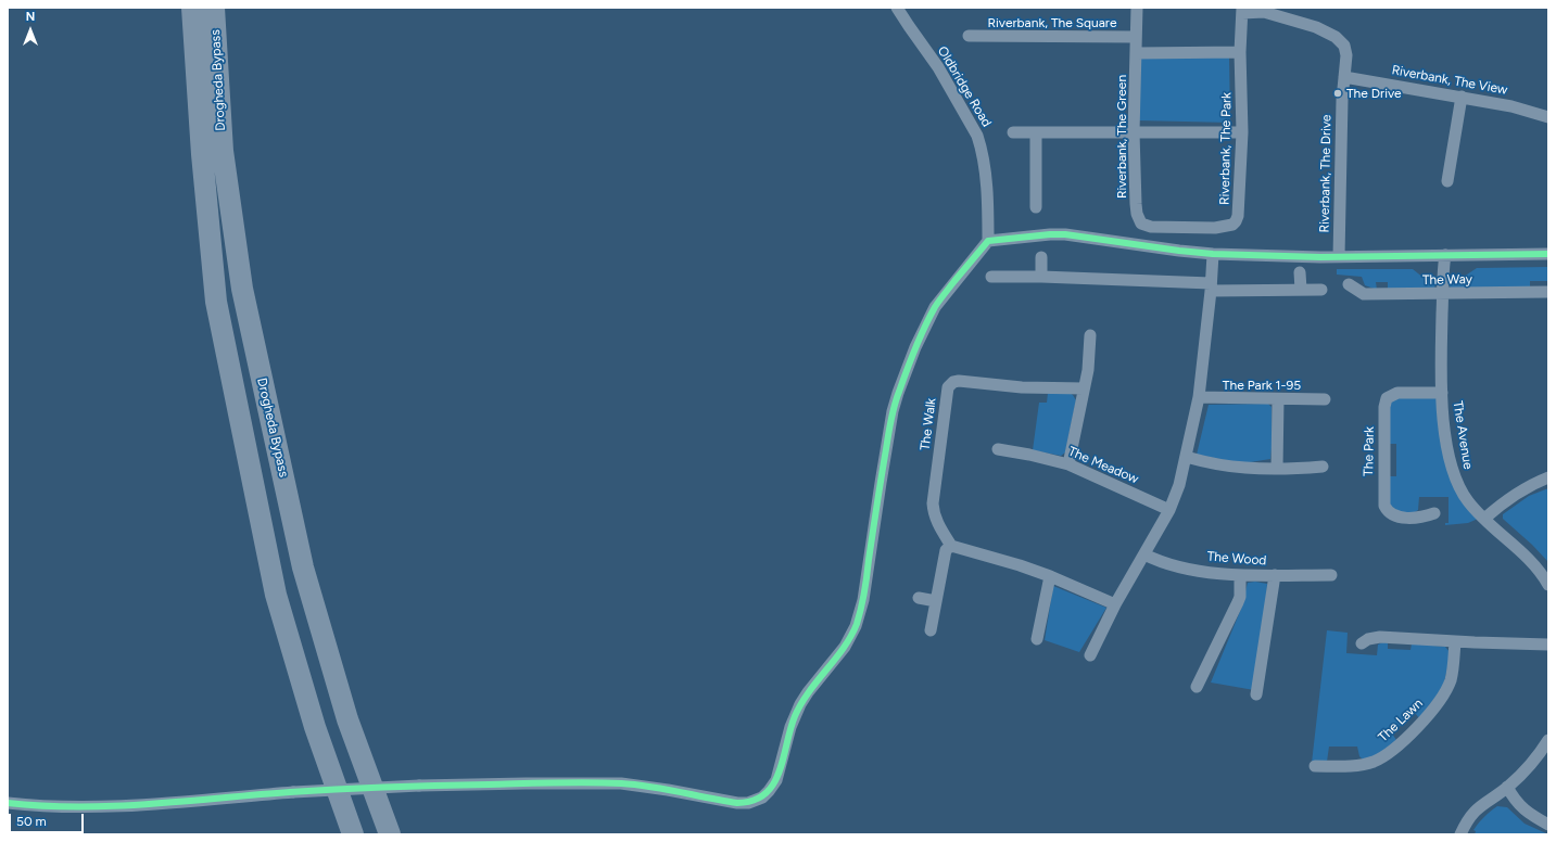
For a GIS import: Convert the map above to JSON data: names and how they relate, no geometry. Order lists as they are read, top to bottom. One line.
{"streets":{"highway":["Drogheda Bypass"],"street":["Riverbank, The Square","Riverbank, The View","Oldbridge Road","Riverbank, The Green","Riverbank, The Park","Riverbank, The Drive","The Way","The Park 1-95","The Walk","The Avenue","The Park","The Meadow","The Wood","The Lawn"]},"crossings":[["Riverbank, The Square","Riverbank, The Green"],["Riverbank, The View","Riverbank, The Drive"],["Riverbank, The Green","Riverbank, The Park"],["Riverbank, The Park","Riverbank, The Drive"],["The Way","The Avenue"],["The Avenue","The Park"]],"places":["The Drive"],"scale_bar":"50 m","north":"top"}
